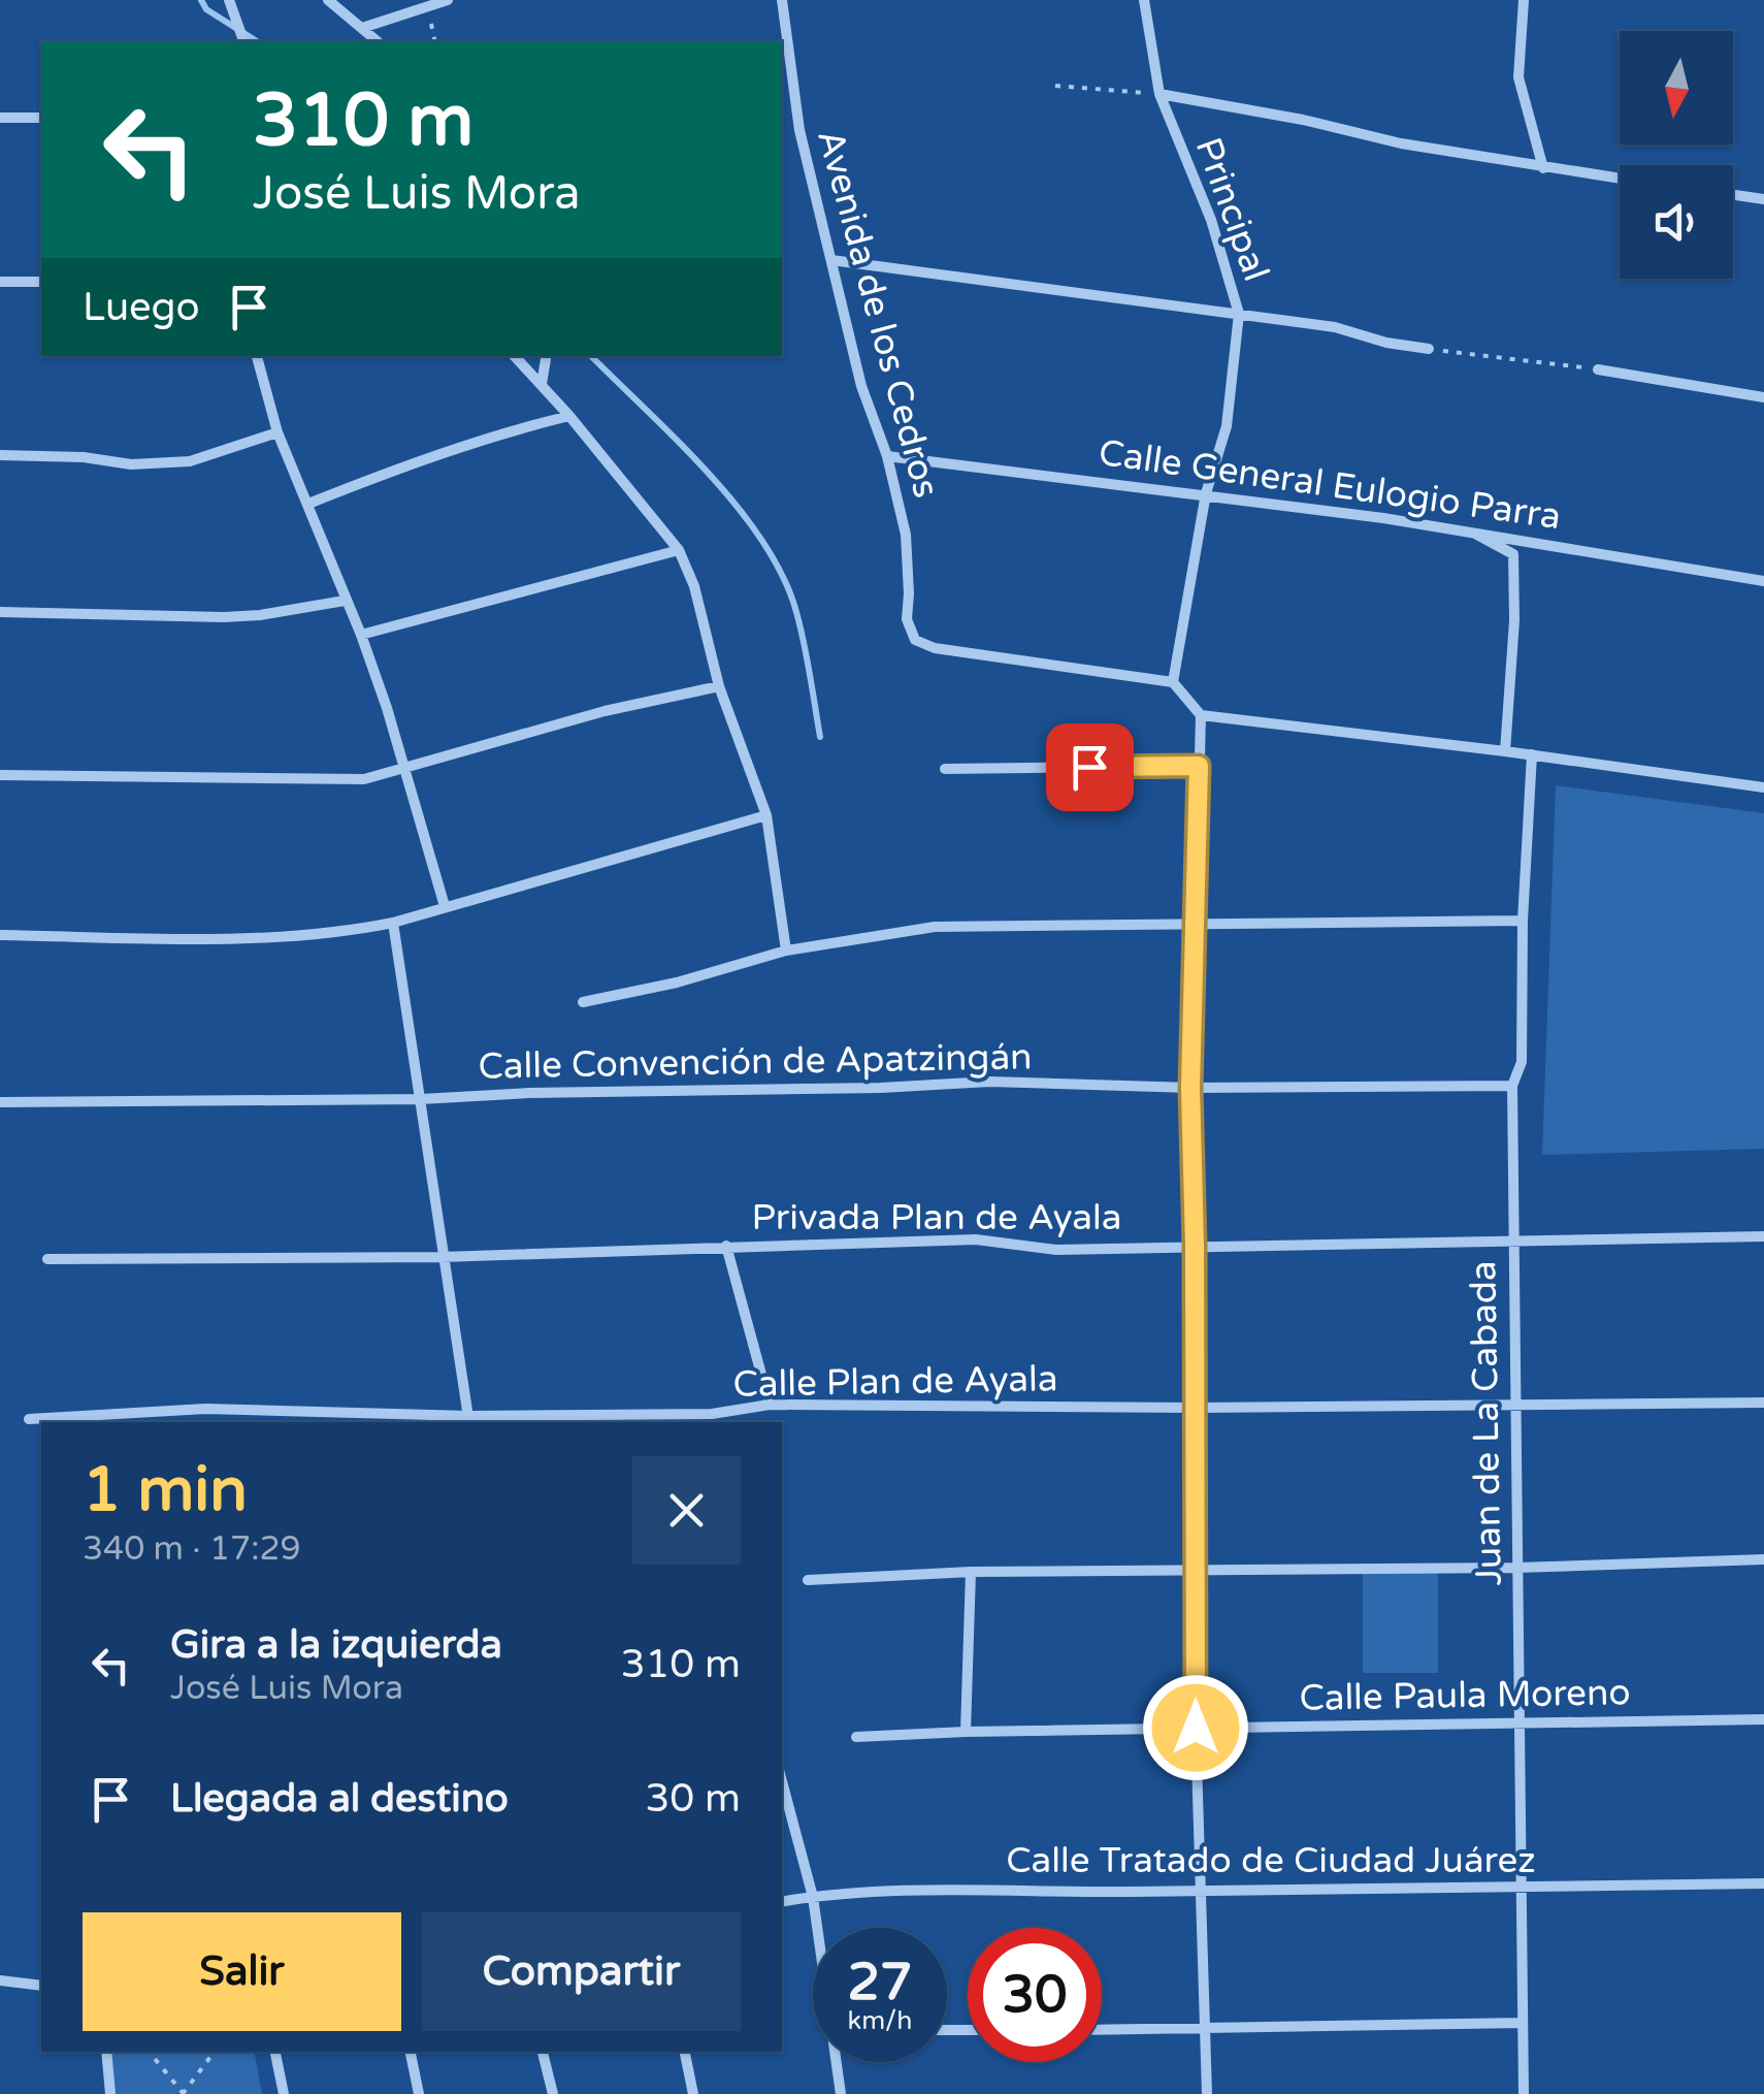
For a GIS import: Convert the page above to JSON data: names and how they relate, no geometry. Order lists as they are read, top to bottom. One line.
{"streets":{"street":["Principal","Avenida de los Cedros","Calle General Eulogio Parra","Calle Convención de Apatzingán","Privada Plan de Ayala","Calle Plan de Ayala","Juan de La Cabada","Calle Paula Moreno","Calle Tratado de Ciudad Juárez"]},"crossings":[["Principal","Avenida de los Cedros"],["Principal","Calle General Eulogio Parra"],["Avenida de los Cedros","Calle General Eulogio Parra"],["Calle Convención de Apatzingán","Juan de La Cabada"],["Privada Plan de Ayala","Juan de La Cabada"],["Calle Plan de Ayala","Juan de La Cabada"],["Juan de La Cabada","Calle Paula Moreno"],["Juan de La Cabada","Calle Tratado de Ciudad Juárez"]],"north":"bottom","page":{"turn":["310 m","José Luis Mora"],"then":"Luego","heading":["1 min","340 m · 17:29"],"list":[{"name":"Gira a la izquierda","note":"José Luis Mora","value":"310 m"},{"name":"Llegada al destino","value":"30 m"}],"buttons":["Salir","Compartir"],"speed":"27 km/h","limit":"30"}}
